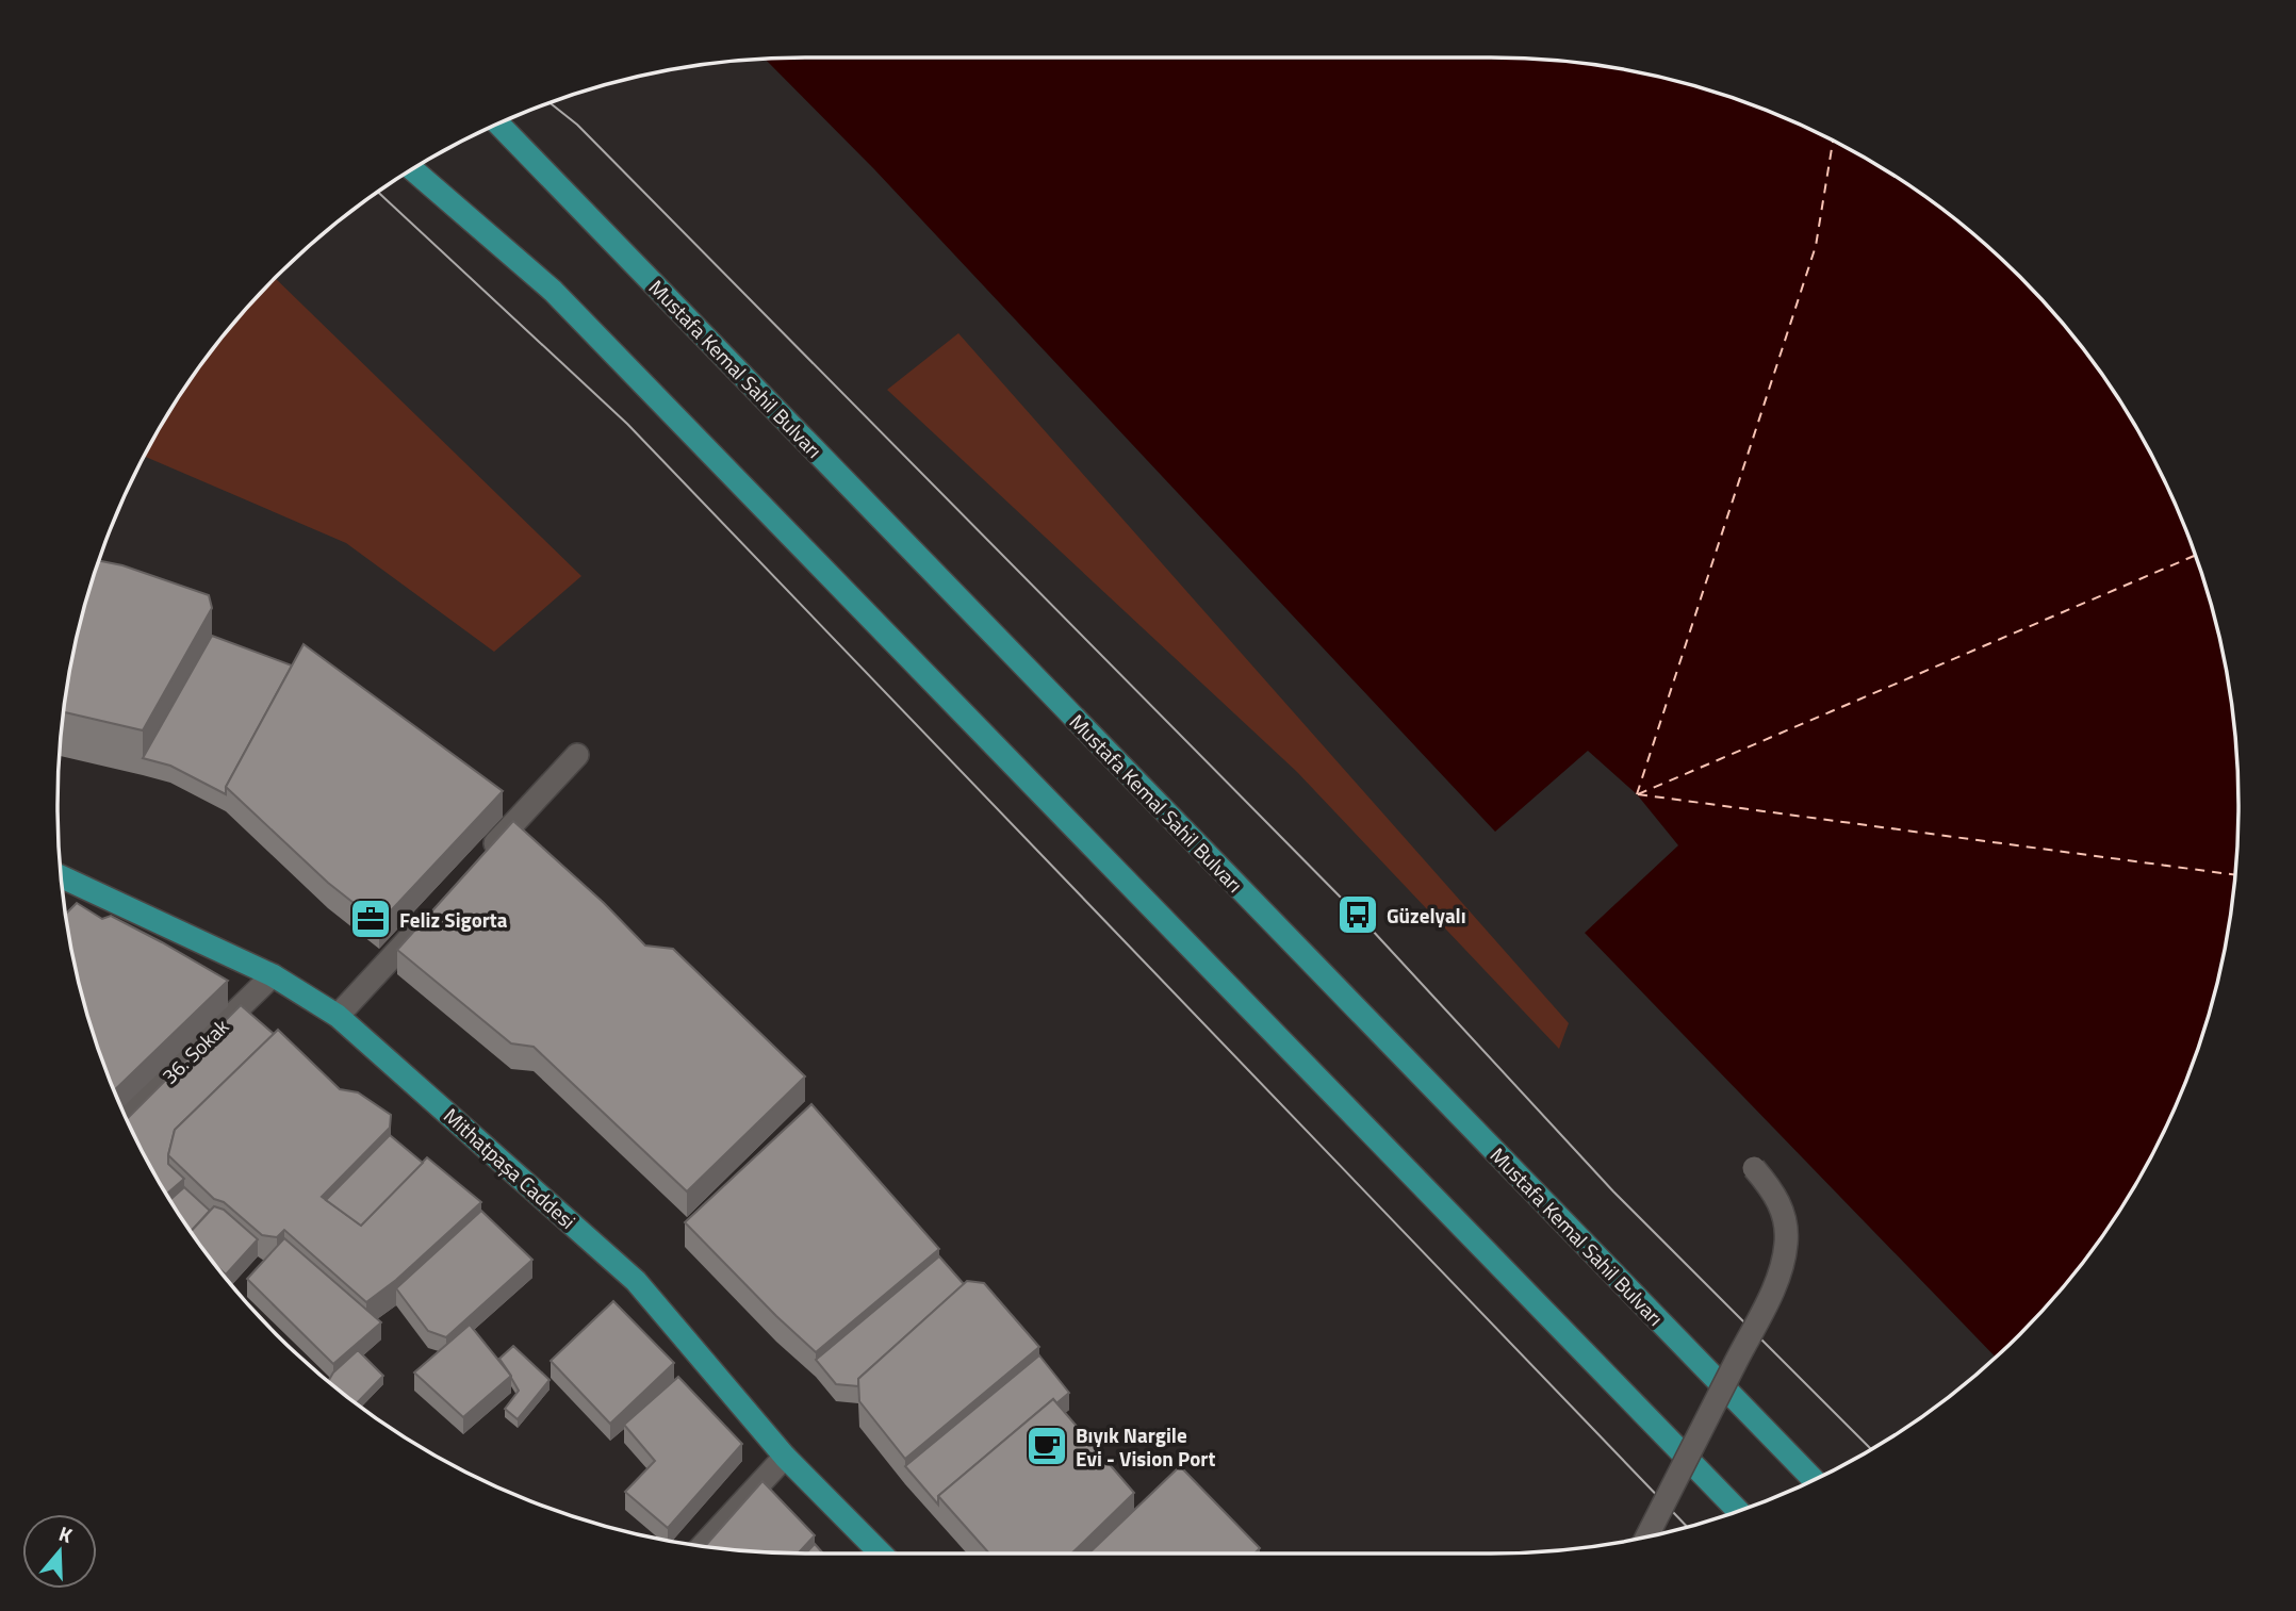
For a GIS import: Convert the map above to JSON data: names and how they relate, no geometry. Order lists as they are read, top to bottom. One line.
{"streets":{"main road":["Mustafa Kemal Sahil Bulvarı","Mithatpaşa Caddesi"],"street":["36. Sokak"]},"crossings":[["36. Sokak","Mithatpaşa Caddesi"]],"places":{"bus stop":["Güzelyalı"],"office":["Feliz Sigorta"],"cafe":["Bıyık Nargile Evi - Vision Port"]},"north":"top"}
